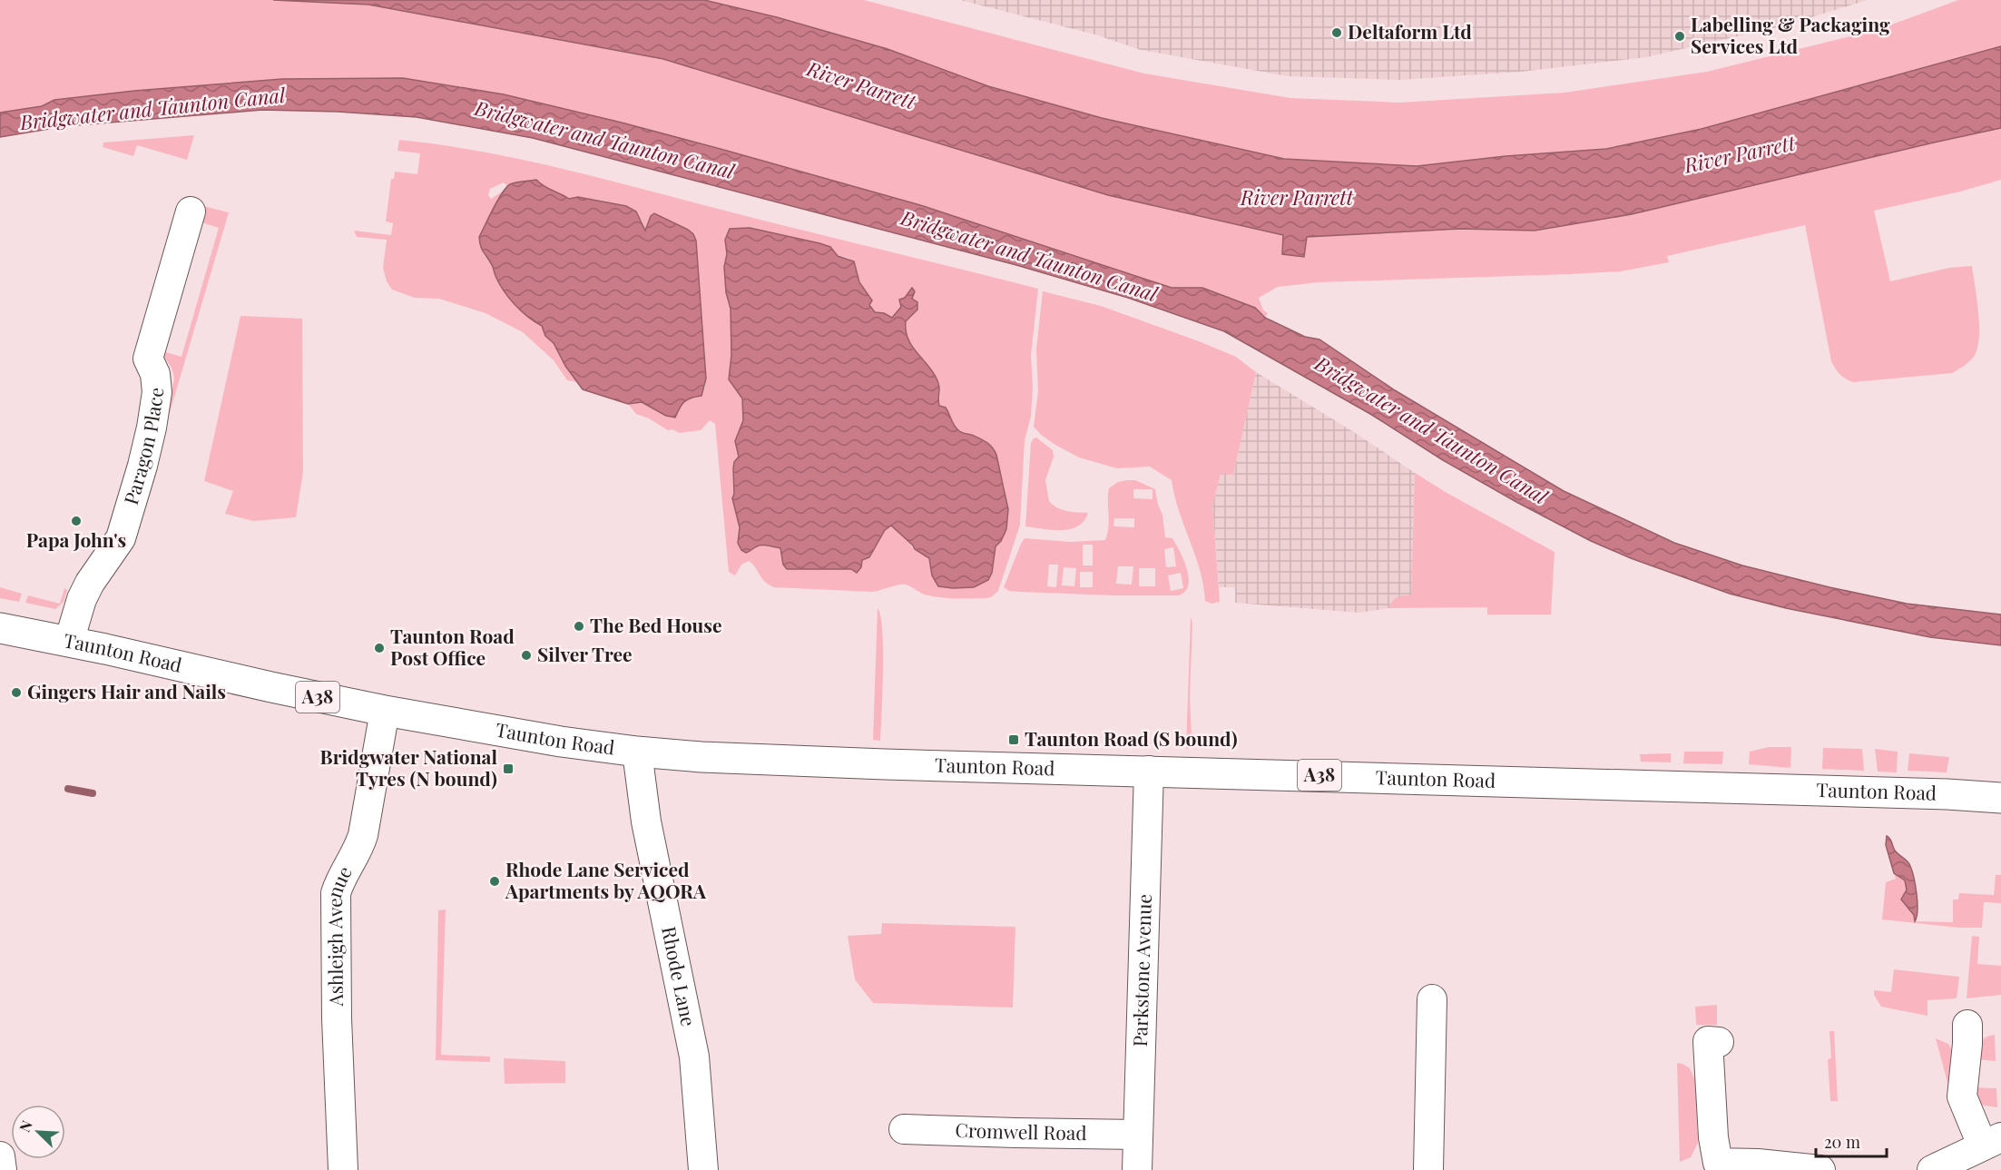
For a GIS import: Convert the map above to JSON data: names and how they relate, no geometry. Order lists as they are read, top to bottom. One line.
{"streets":{"main road":["Taunton Road","A38"],"street":["Paragon Place","Ashleigh Avenue","Parkstone Avenue","Rhode Lane","Cromwell Road"]},"crossings":[["Paragon Place","Taunton Road"],["Taunton Road","Ashleigh Avenue"],["Taunton Road","Parkstone Avenue"],["Taunton Road","Rhode Lane"],["Parkstone Avenue","Cromwell Road"]],"water":["River Parrett","Bridgwater and Taunton Canal"],"places":{"other":["Deltaform Ltd","Labelling & Packaging Services Ltd","Papa John's","The Bed House","Taunton Road Post Office","Silver Tree","Gingers Hair and Nails","Rhode Lane Serviced Apartments by AQORA"],"transit":["Taunton Road (S bound)","Bridgwater National Tyres (N bound)"]},"scale_bar":"20 m","north":"top left"}
